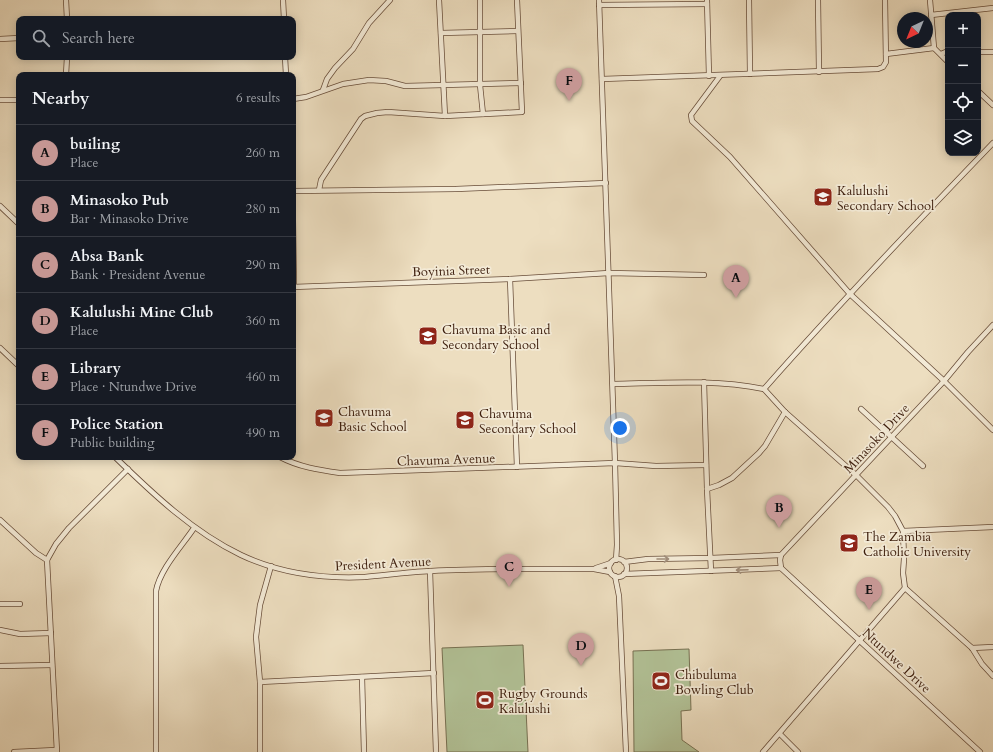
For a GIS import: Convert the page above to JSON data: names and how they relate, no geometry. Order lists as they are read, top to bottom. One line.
{"streets":{"street":["Boyinia Street","Minasoko Drive","Chavuma Avenue","President Avenue","Ntundwe Drive"]},"places":{"school or university":["Kalulushi Secondary School","Chavuma Basic and Secondary School","Chavuma Basic School","Chavuma Secondary School","The Zambia Catholic University"],"sports":["Chibuluma Bowling Club","Rugby Grounds Kalulushi"]},"north":"bottom left","page":{"map_buttons":["+","−"],"search":"Search here","pins":["F","A","B","C","E","D"],"heading":["Nearby","6 results"],"list":[{"mark":"A","name":"builing","note":"Place","value":"260 m"},{"mark":"B","name":"Minasoko Pub","note":"Bar · Minasoko Drive","value":"280 m"},{"mark":"C","name":"Absa Bank","note":"Bank · President Avenue","value":"290 m"},{"mark":"D","name":"Kalulushi Mine Club","note":"Place","value":"360 m"},{"mark":"E","name":"Library","note":"Place · Ntundwe Drive","value":"460 m"},{"mark":"F","name":"Police Station","note":"Public building","value":"490 m"}]}}
